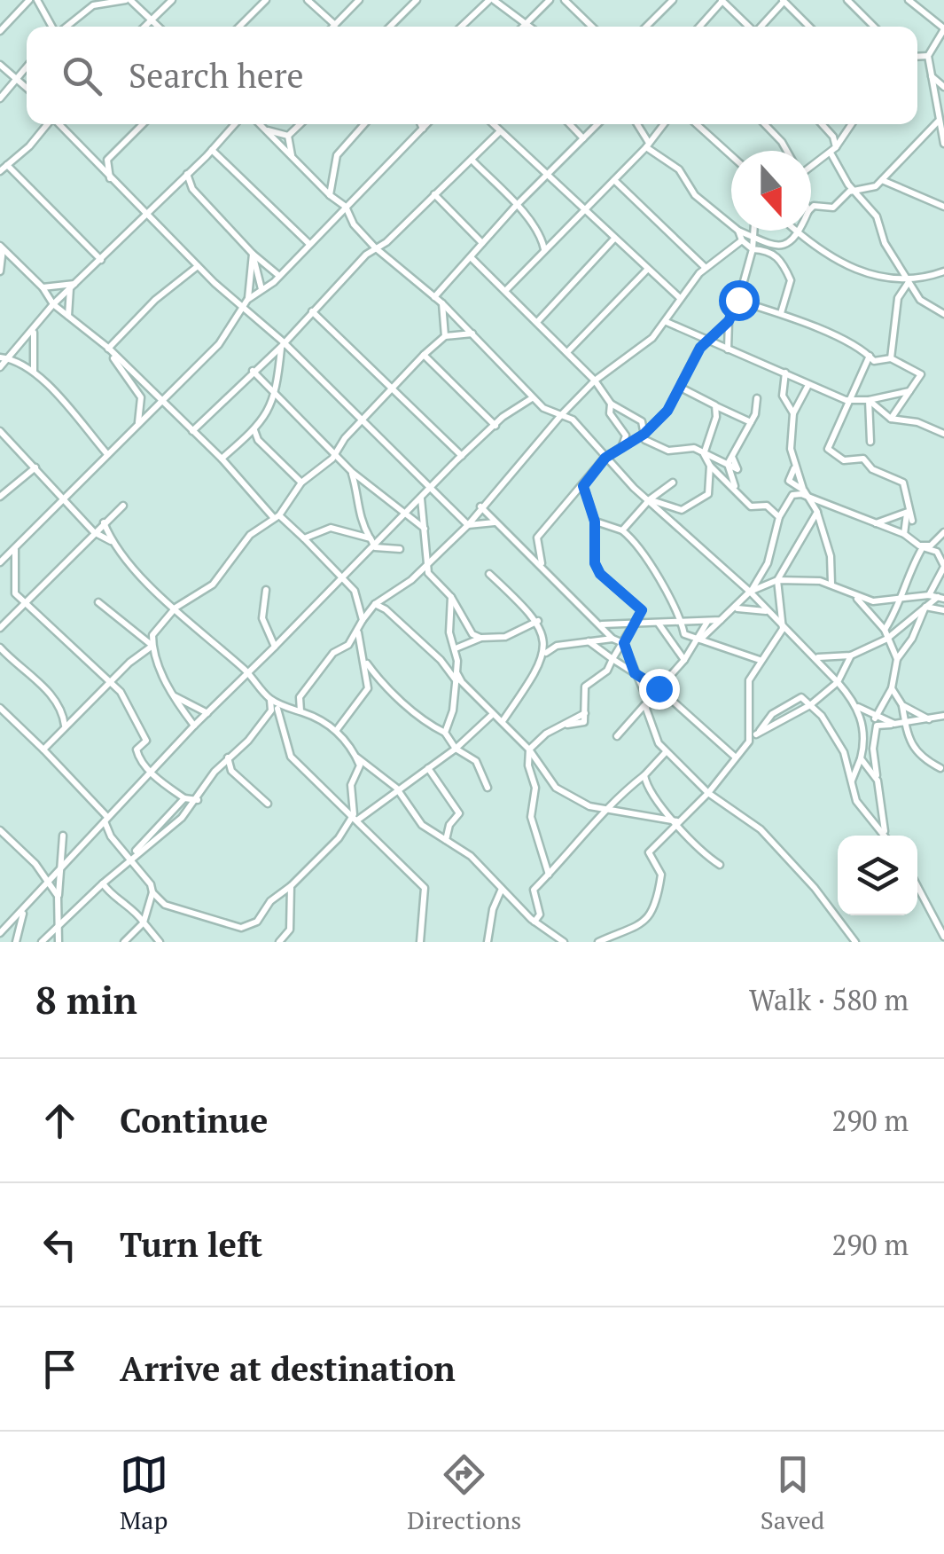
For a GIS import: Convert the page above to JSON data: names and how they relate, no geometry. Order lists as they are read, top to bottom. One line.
{"north":"bottom","page":{"search":"Search here","heading":["8 min","Walk · 580 m"],"list":[["Continue","290 m"],["Turn left","290 m"],"Arrive at destination"],"nav":["Map","Directions","Saved"]}}
